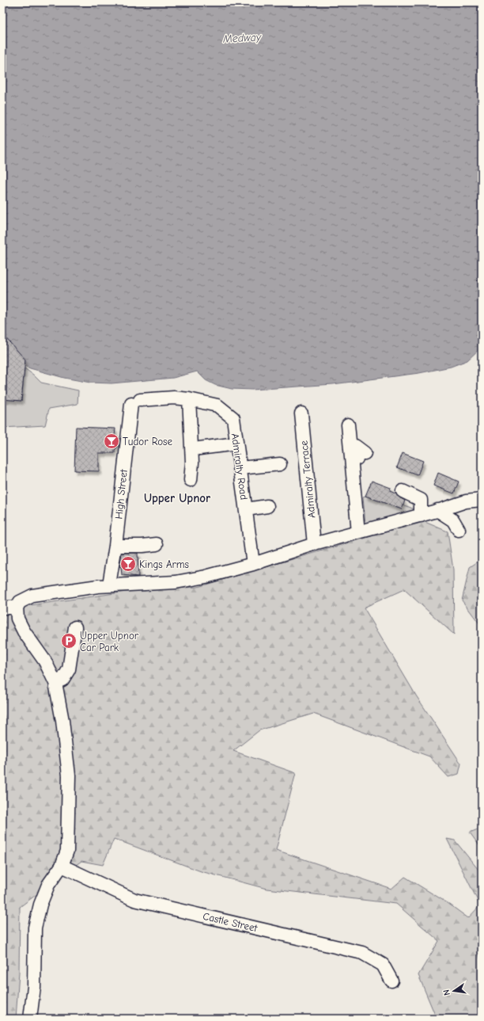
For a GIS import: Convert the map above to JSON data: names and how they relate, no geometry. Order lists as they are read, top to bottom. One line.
{"streets":{"street":["Admiralty Road","Admiralty Terrace","High Street","Castle Street"]},"crossings":[["Admiralty Road","High Street"]],"districts":["Upper Upnor"],"water":["Medway"],"places":{"bar":["Tudor Rose","Kings Arms"],"parking":["Upper Upnor Car Park"]},"north":"left"}
